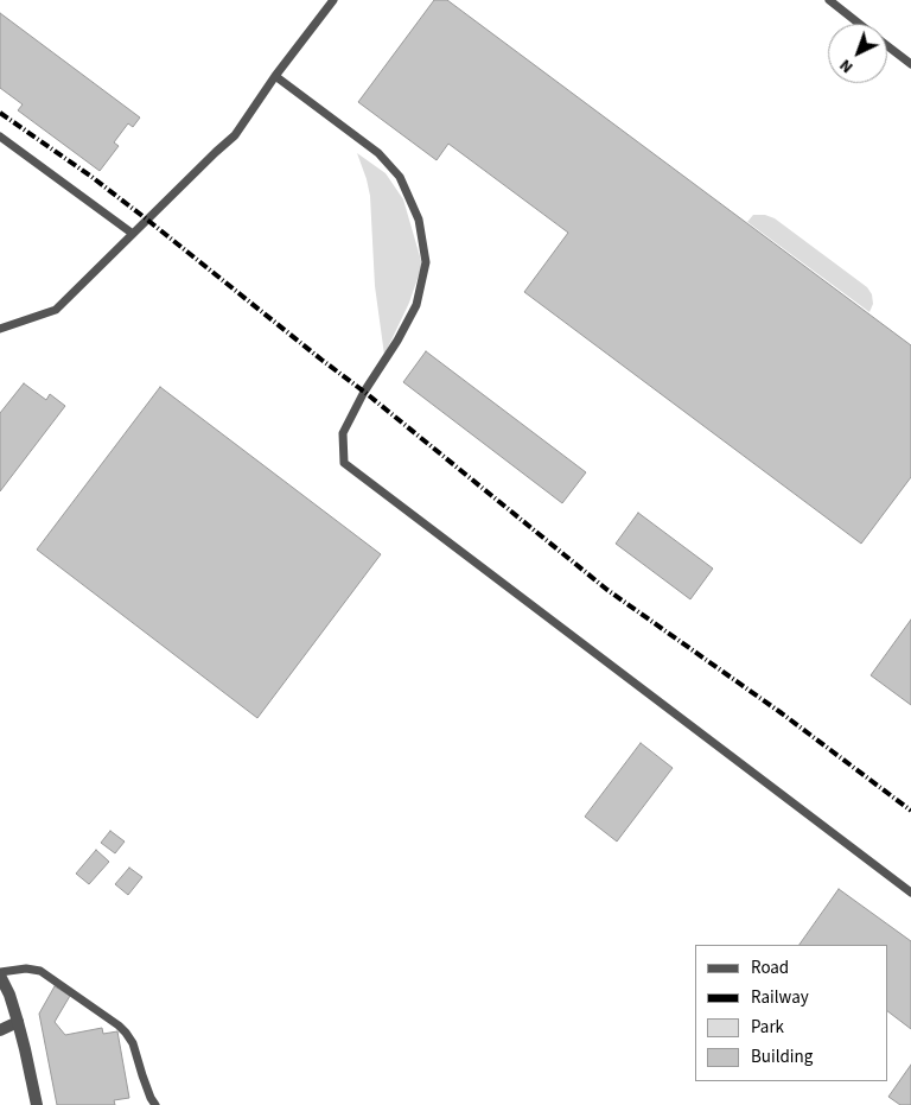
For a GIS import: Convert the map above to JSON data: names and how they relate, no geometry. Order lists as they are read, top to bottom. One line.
{"legend":["Road","Railway","Park","Building"],"north":"bottom left"}
